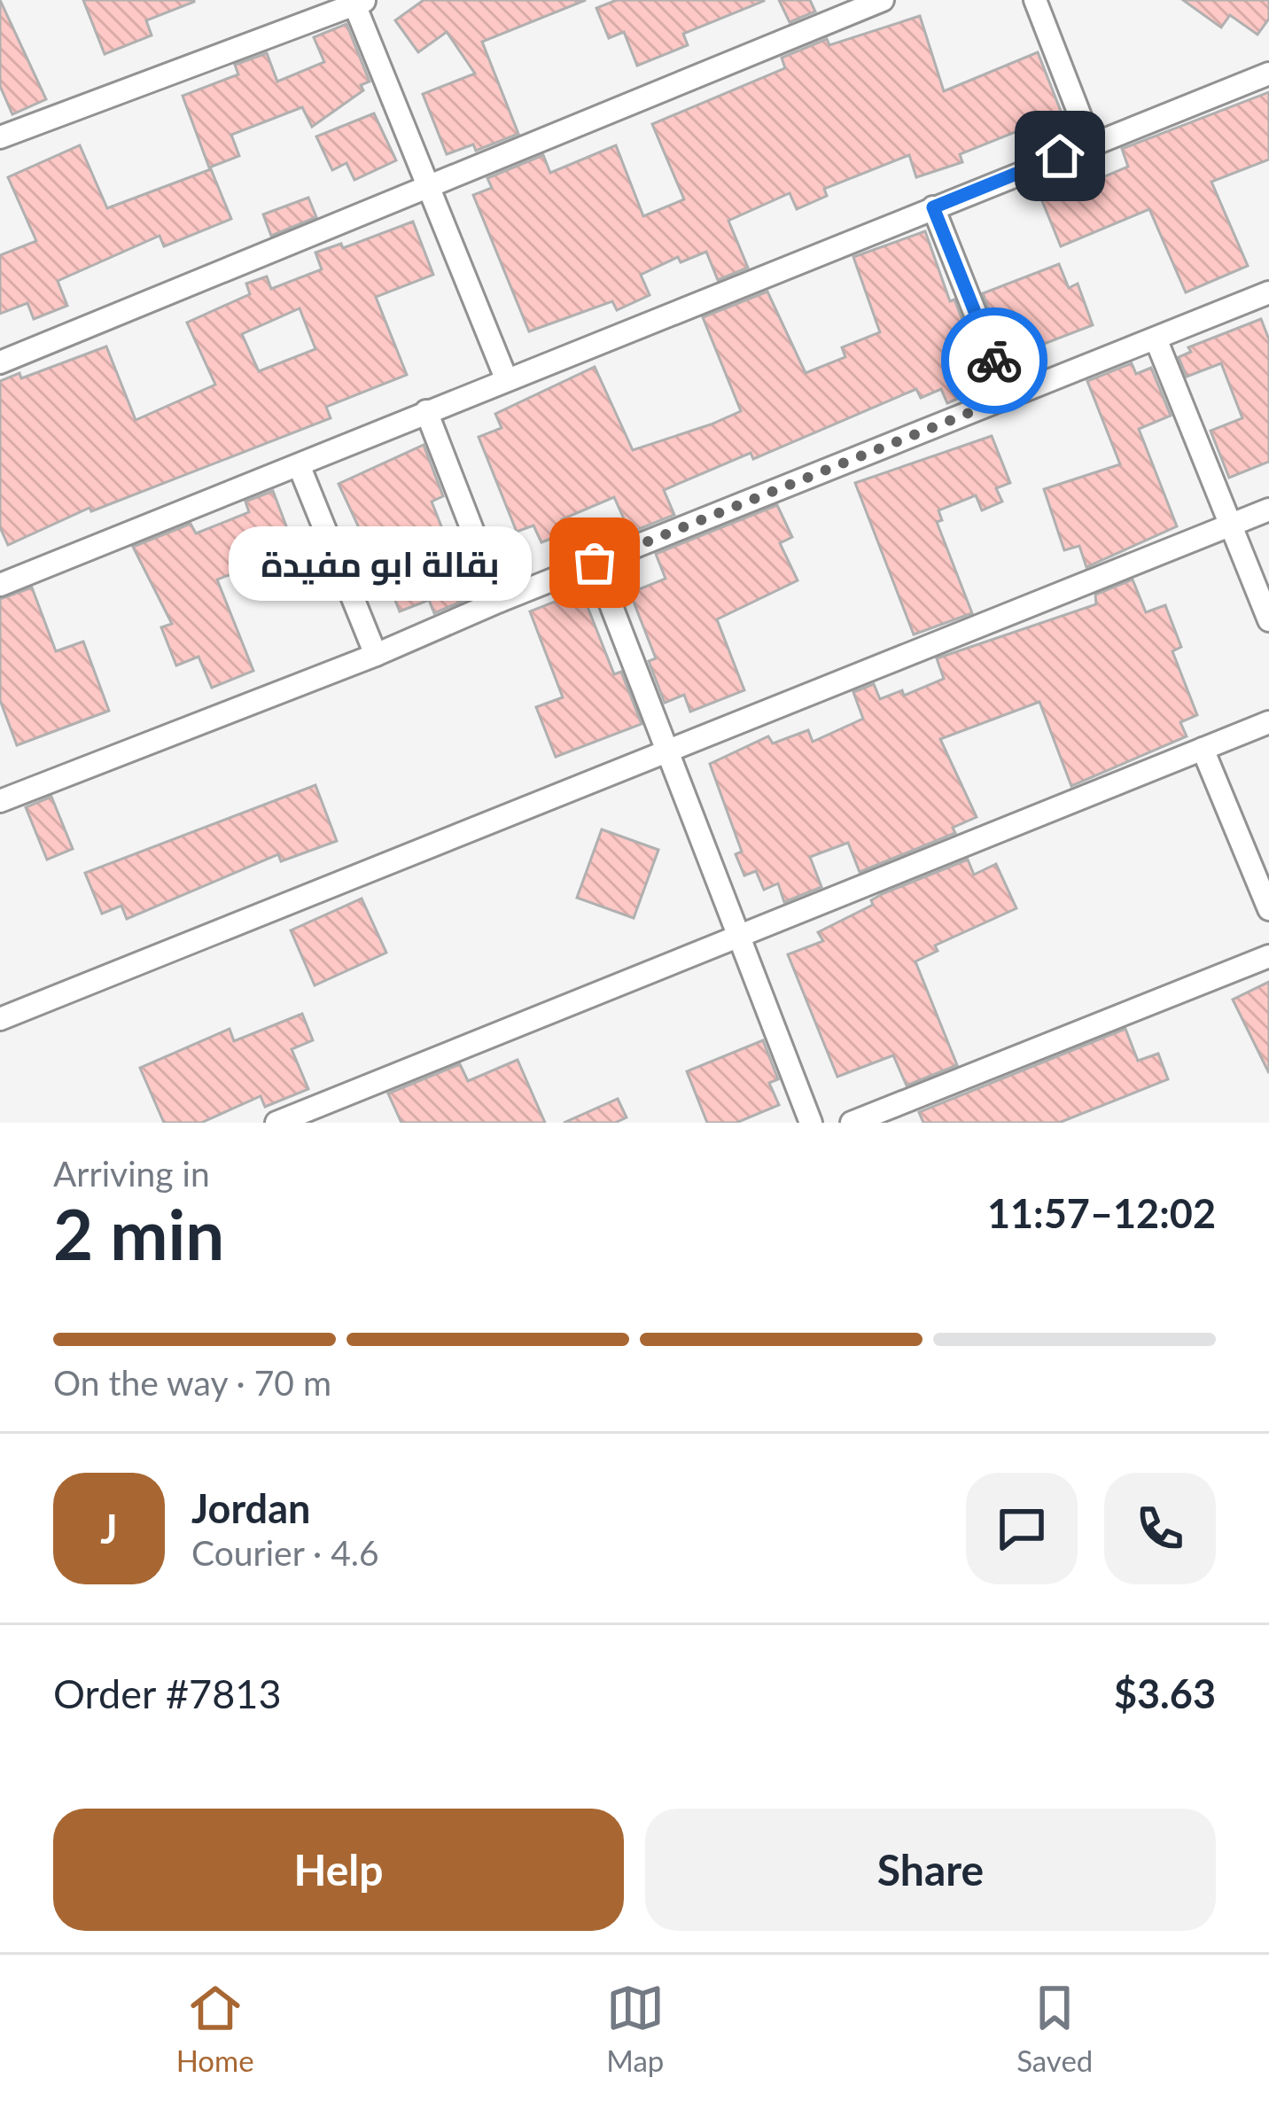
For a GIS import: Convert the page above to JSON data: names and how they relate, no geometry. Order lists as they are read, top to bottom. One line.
{"places":["بقالة ابو مفيدة"],"page":{"bubble":"بقالة ابو مفيدة","heading":["2 min","Arriving in","11:57–12:02"],"panel":["Jordan","Courier · 4.6","Order #7813","$3.63"],"bar":"On the way · 70 m","round":"J","buttons":["Help","Share"],"tabs":["Home","Map","Saved"]}}
